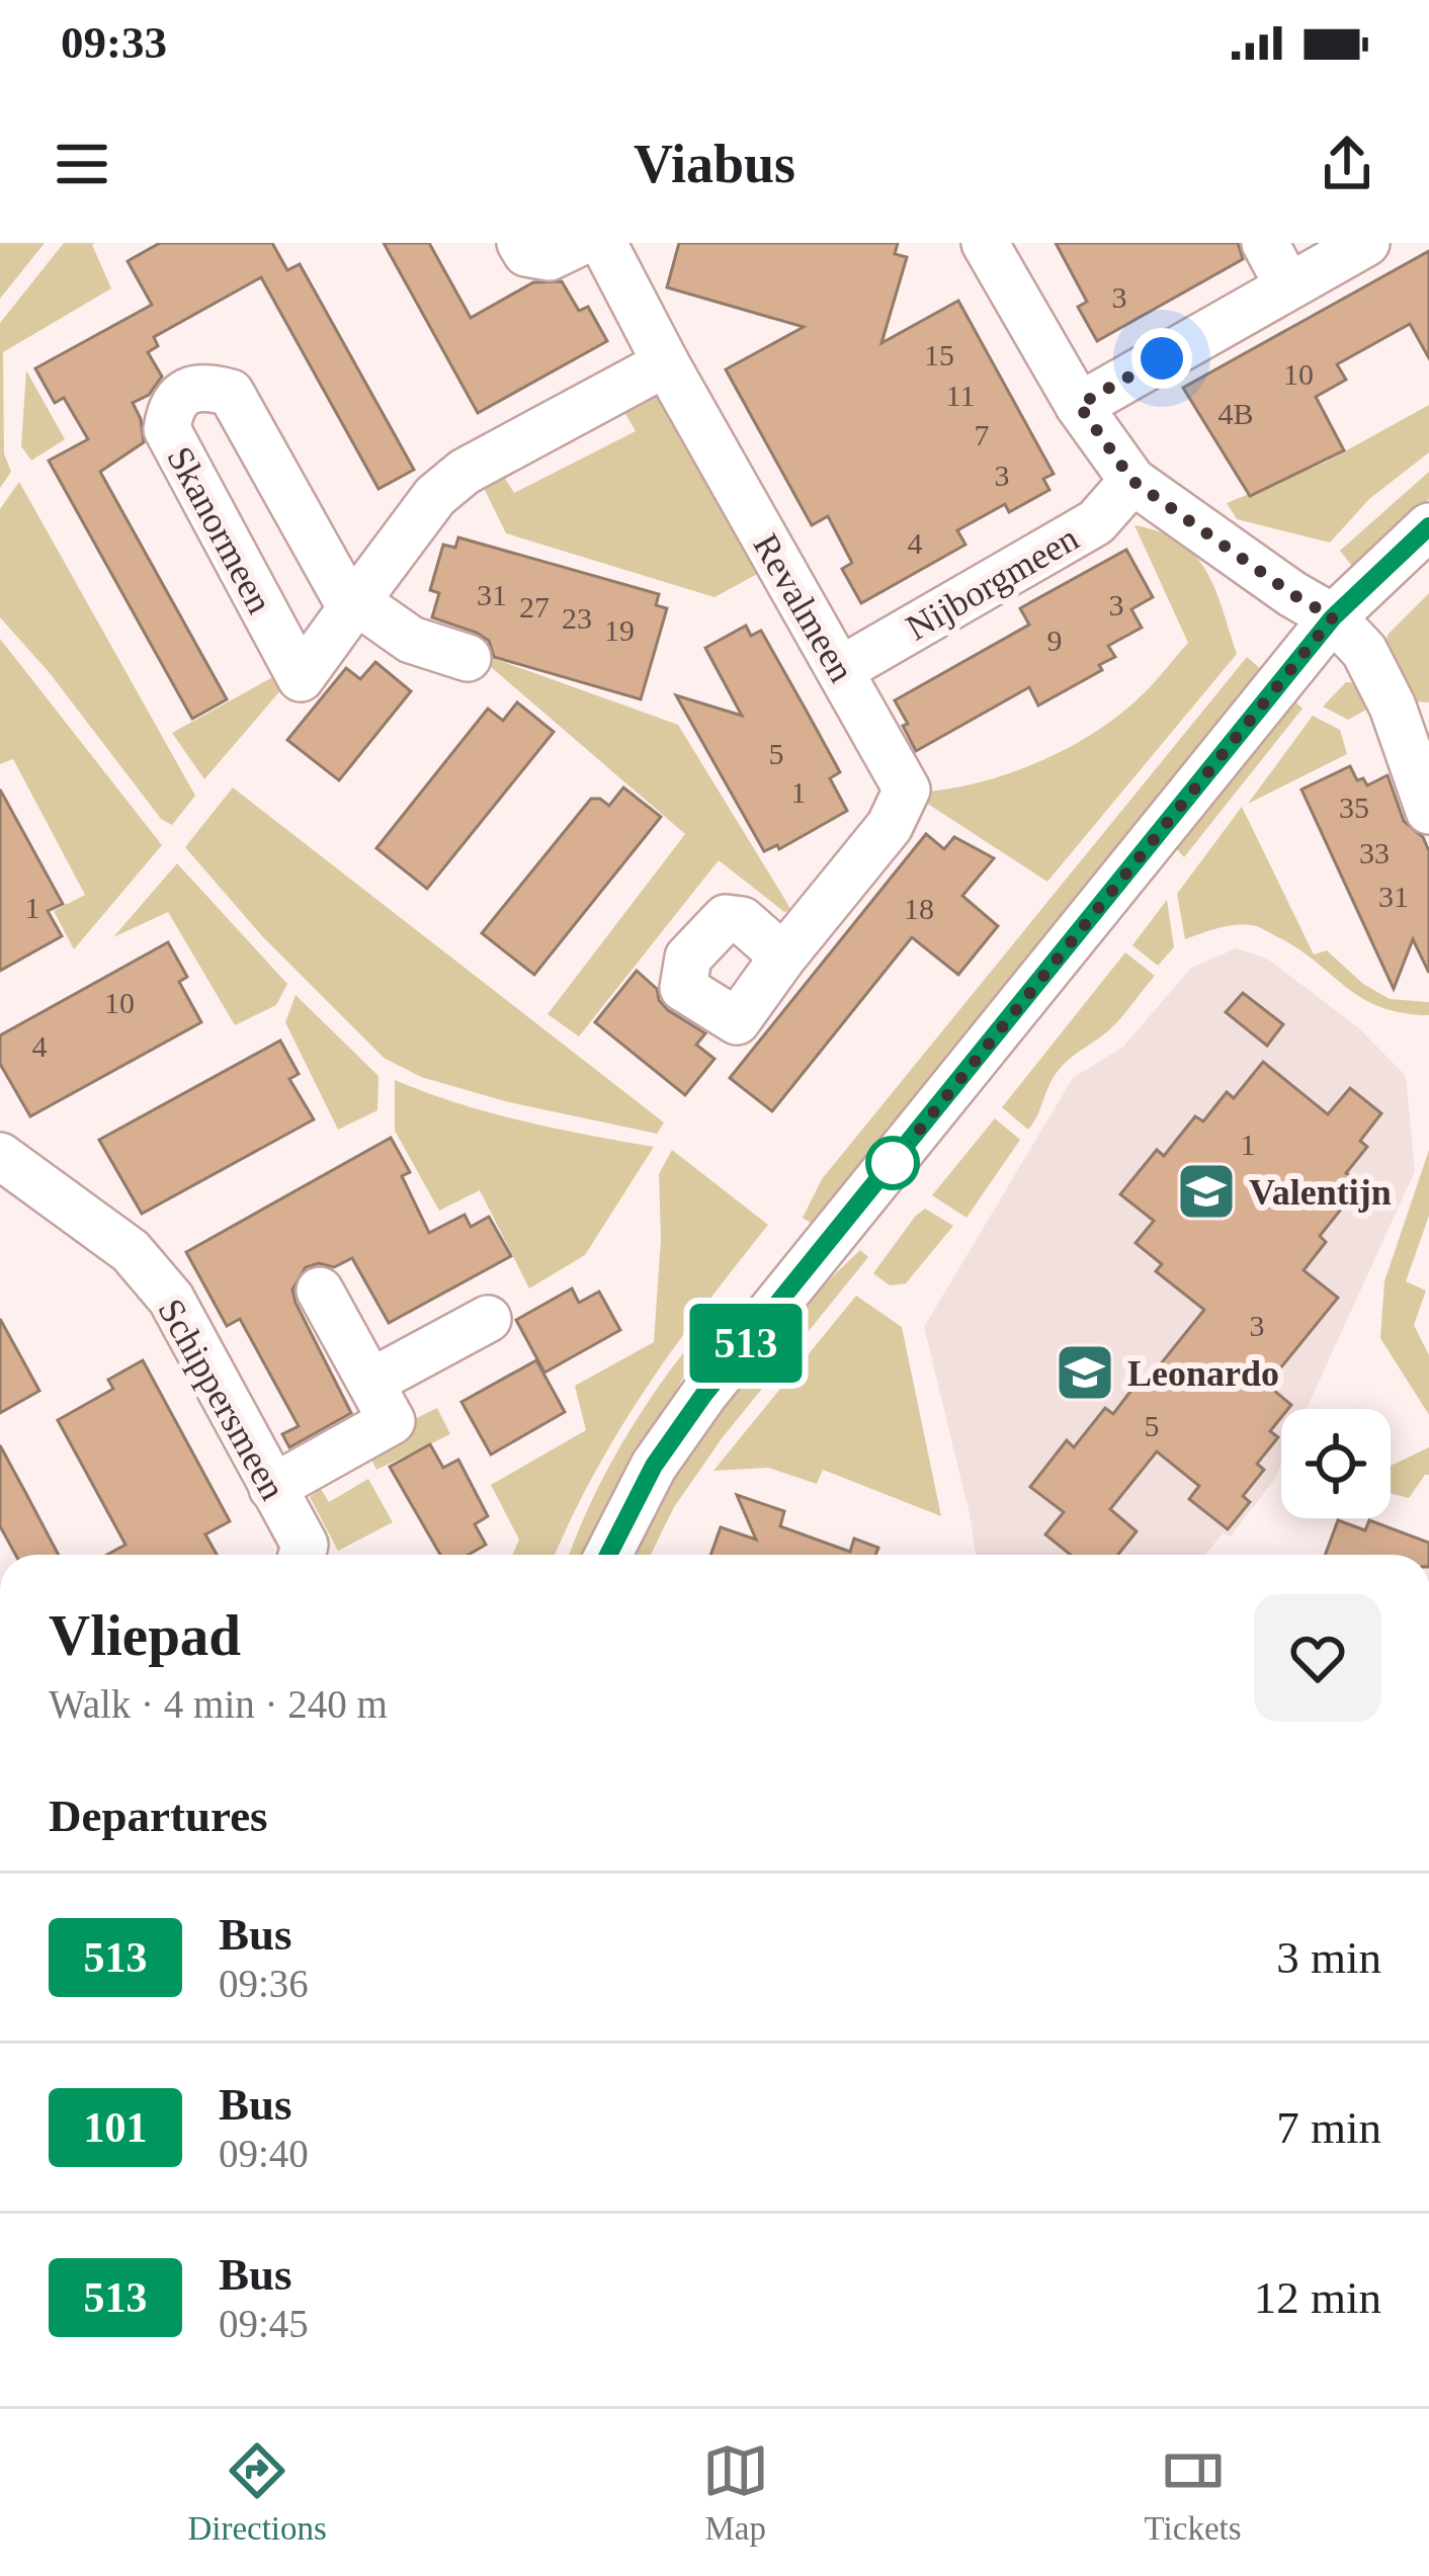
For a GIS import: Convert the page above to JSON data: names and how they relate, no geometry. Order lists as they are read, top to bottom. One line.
{"streets":{"street":["Skanormeen","Nijborgmeen","Revalmeen","Schippersmeen"]},"crossings":[["Nijborgmeen","Revalmeen"]],"places":{"school or university":["Valentijn","Leonardo"]},"lines":["bus line 513"],"house_numbers":["3","15","10","11","4B","7","3","4","31","3","27","23","19","9","5","1","35","33","31","1","18","10","4","1","3","5"],"page":{"status":"09:33","header":"Viabus","on_map":"513","heading":[["Vliepad","Walk · 4 min · 240 m"],"Departures"],"list":[{"mark":"513","name":"Bus","note":"09:36","value":"3 min"},{"mark":"101","name":"Bus","note":"09:40","value":"7 min"},{"mark":"513","name":"Bus","note":"09:45","value":"12 min"}],"tabs":["Directions","Map","Tickets"]}}
